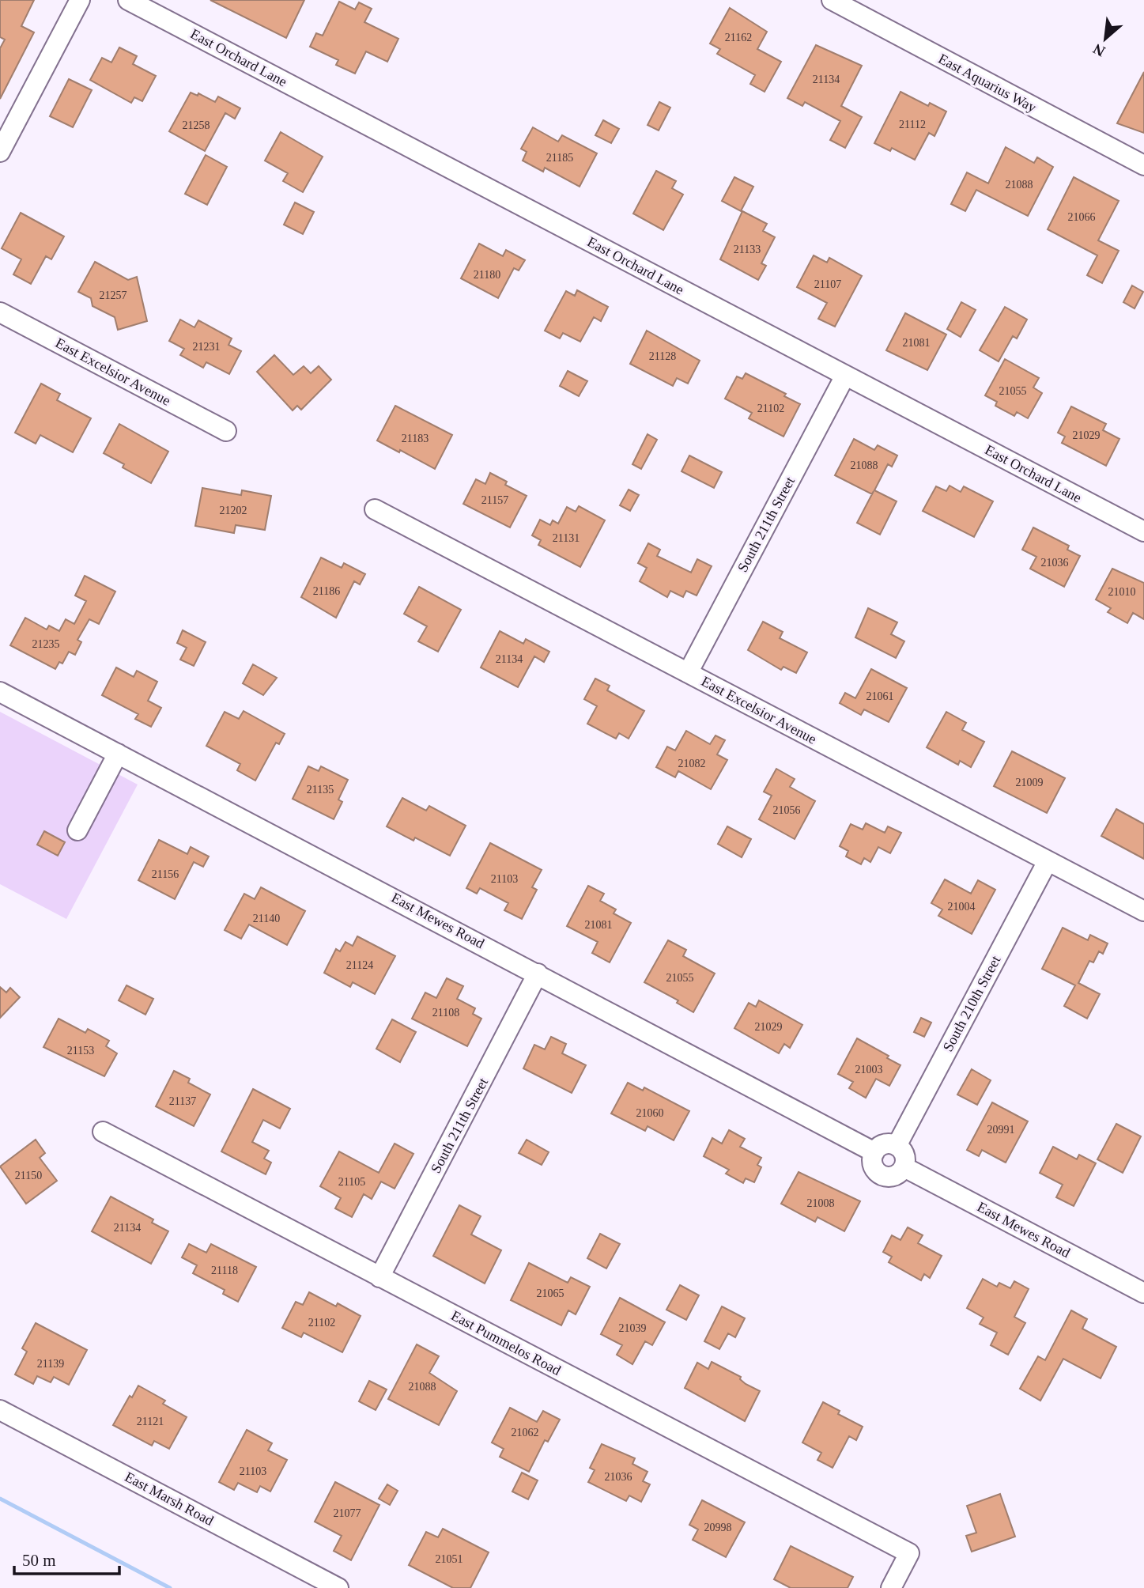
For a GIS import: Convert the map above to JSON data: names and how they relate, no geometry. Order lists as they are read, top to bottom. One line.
{"streets":{"street":["East Orchard Lane","East Aquarius Way","East Excelsior Avenue","South 211th Street","East Mewes Road","South 210th Street","East Pummelos Road","East Marsh Road"]},"crossings":[["East Orchard Lane","South 211th Street"],["East Excelsior Avenue","South 211th Street"],["East Excelsior Avenue","South 210th Street"],["South 211th Street","East Mewes Road"],["South 211th Street","East Pummelos Road"],["East Mewes Road","South 210th Street"]],"house_numbers":["21162","21134","21112","21258","21185","21088","21066","21133","21180","21107","21257","21081","21231","21128","21055","21102","21029","21183","21088","21157","21202","21131","21036","21186","21010","21235","21134","21061","21082","21009","21135","21056","21156","21103","21004","21140","21081","21124","21055","21108","21029","21153","21003","21137","21060","20991","21150","21105","21008","21134","21118","21065","21102","21039","21139","21088","21121","21062","21103","21036","21077","20998","21051"],"scale_bar":"50 m","north":"bottom left"}
